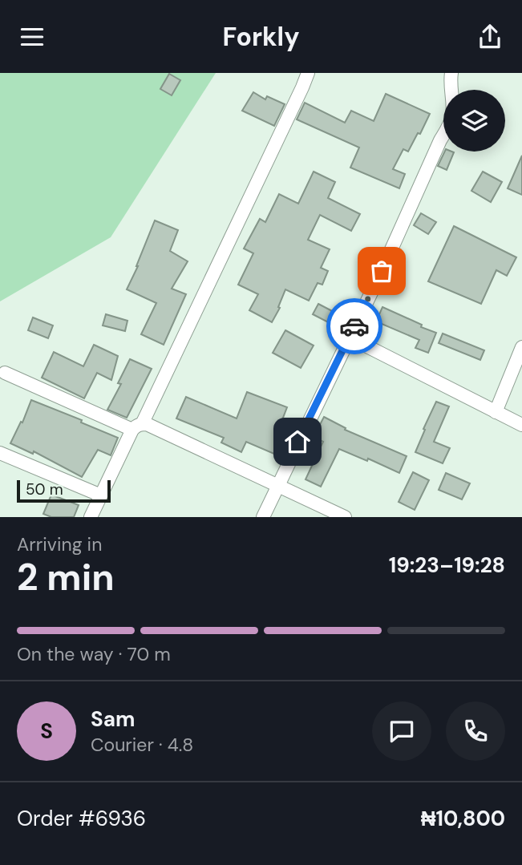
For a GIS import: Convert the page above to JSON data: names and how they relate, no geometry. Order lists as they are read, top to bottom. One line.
{"scale_bar":"50 m","page":{"header":"Forkly","scale":"50 m","heading":["2 min","Arriving in","19:23–19:28"],"panel":["Sam","Courier · 4.8","Order #6936","₦10,800"],"bar":"On the way · 70 m","round":"S"}}
